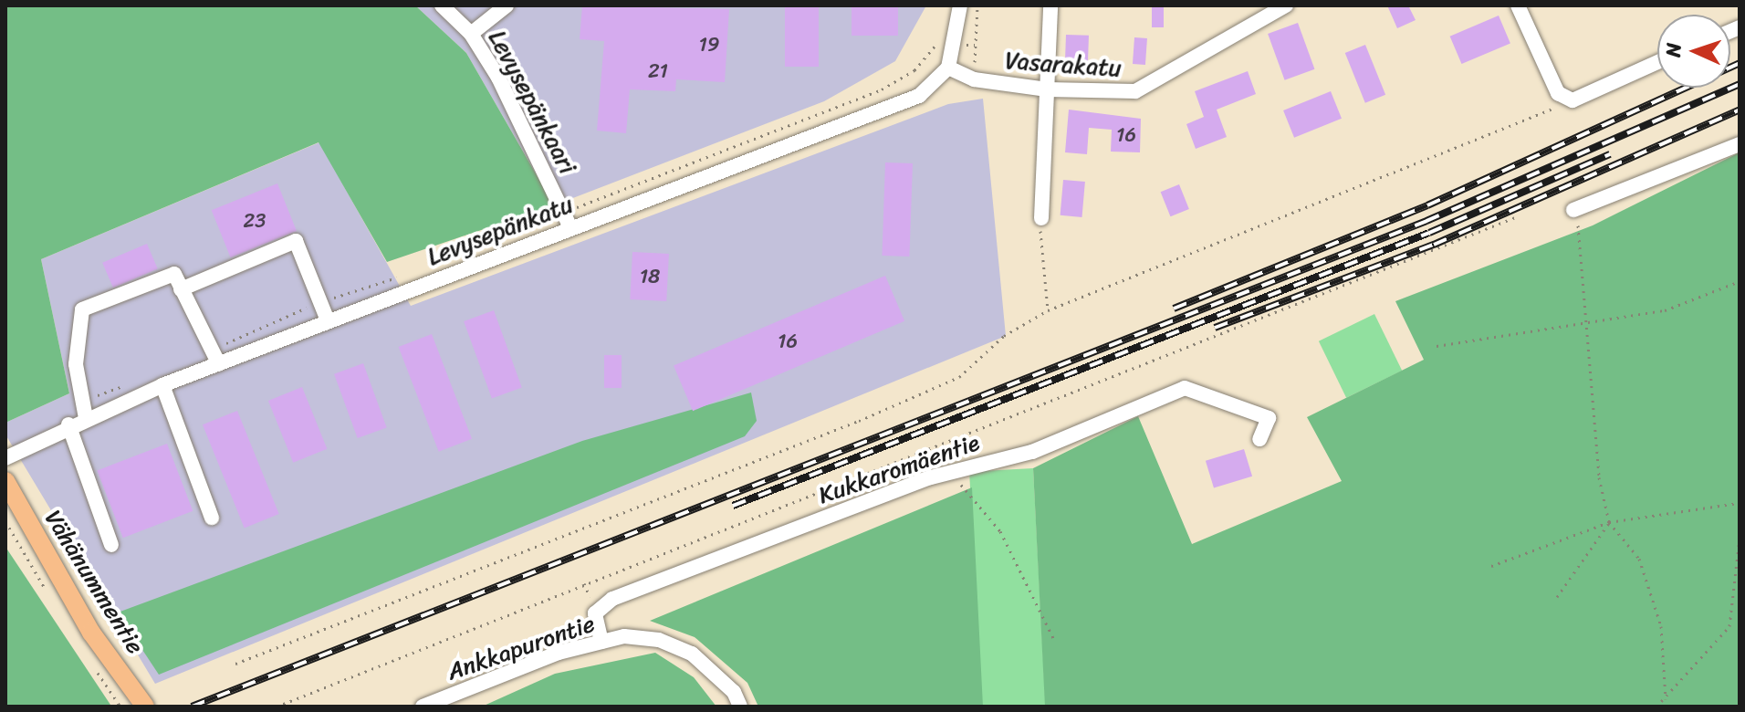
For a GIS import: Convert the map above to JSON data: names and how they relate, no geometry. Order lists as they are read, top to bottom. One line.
{"streets":{"main road":["Vähänummentie"],"street":["Vasarakatu","Levysepänkaari","Levysepänkatu","Kukkaromäentie","Ankkapurontie"]},"crossings":[["Vasarakatu","Levysepänkatu"],["Levysepänkaari","Levysepänkatu"],["Kukkaromäentie","Ankkapurontie"]],"house_numbers":["19","21","16","23","18","16"],"north":"left"}
